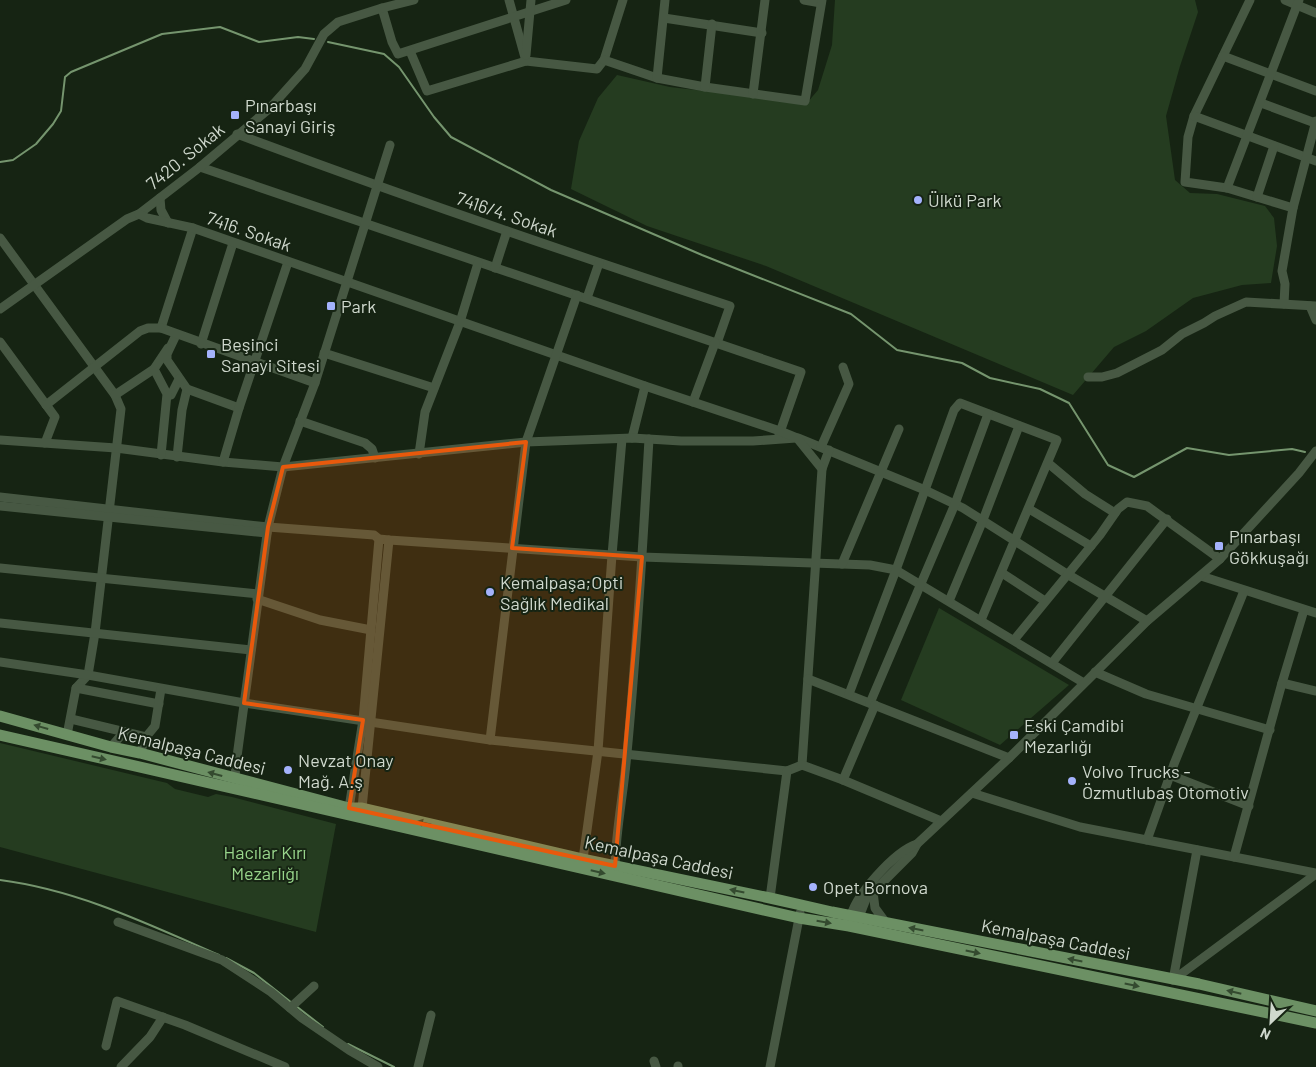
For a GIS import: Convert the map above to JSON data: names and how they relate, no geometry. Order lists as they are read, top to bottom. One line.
{"streets":{"main road":["Kemalpaşa Caddesi"],"street":["7420. Sokak","7416/4. Sokak","7416. Sokak"]},"crossings":[["7420. Sokak","7416/4. Sokak"],["7420. Sokak","7416. Sokak"]],"parks":["Hacılar Kırı Mezarlığı"],"places":{"transit":["Pınarbaşı Sanayi Giriş","Park","Beşinci Sanayi Sitesi","Pınarbaşı Gökkuşağı","Eski Çamdibi Mezarlığı"],"other":["Ülkü Park","Kemalpaşa;Opti Sağlık Medikal","Nevzat Onay Mağ. A.ş","Volvo Trucks - Özmutlubaş Otomotiv","Opet Bornova"]},"north":"bottom left"}
